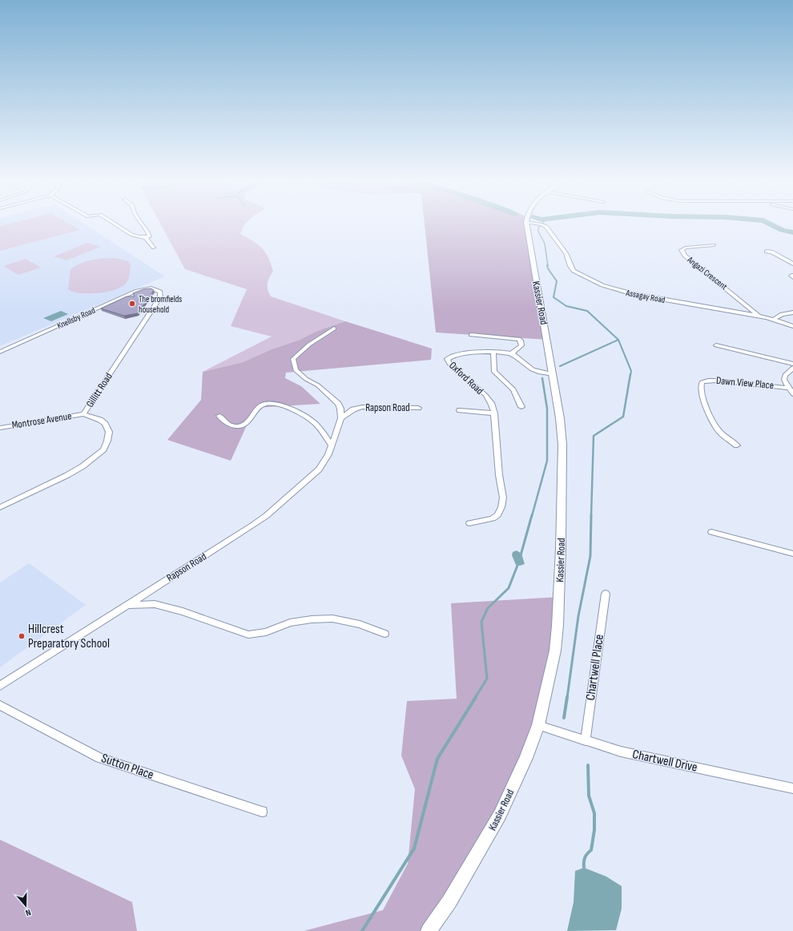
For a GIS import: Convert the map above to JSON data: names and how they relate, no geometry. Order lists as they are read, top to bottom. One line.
{"streets":{"main road":["Kassier Road"],"street":["Angazi Crescent","Assagay Road","Knellsby Road","Oxford Road","Dawn View Place","Gillitt Road","Rapson Road","Montrose Avenue","Chartwell Place","Chartwell Drive","Sutton Place"]},"crossings":[["Angazi Crescent","Assagay Road"],["Kassier Road","Chartwell Drive"],["Knellsby Road","Gillitt Road"],["Gillitt Road","Montrose Avenue"],["Chartwell Place","Chartwell Drive"]],"places":["The bromfields household","Hillcrest Preparatory School"],"north":"bottom"}
